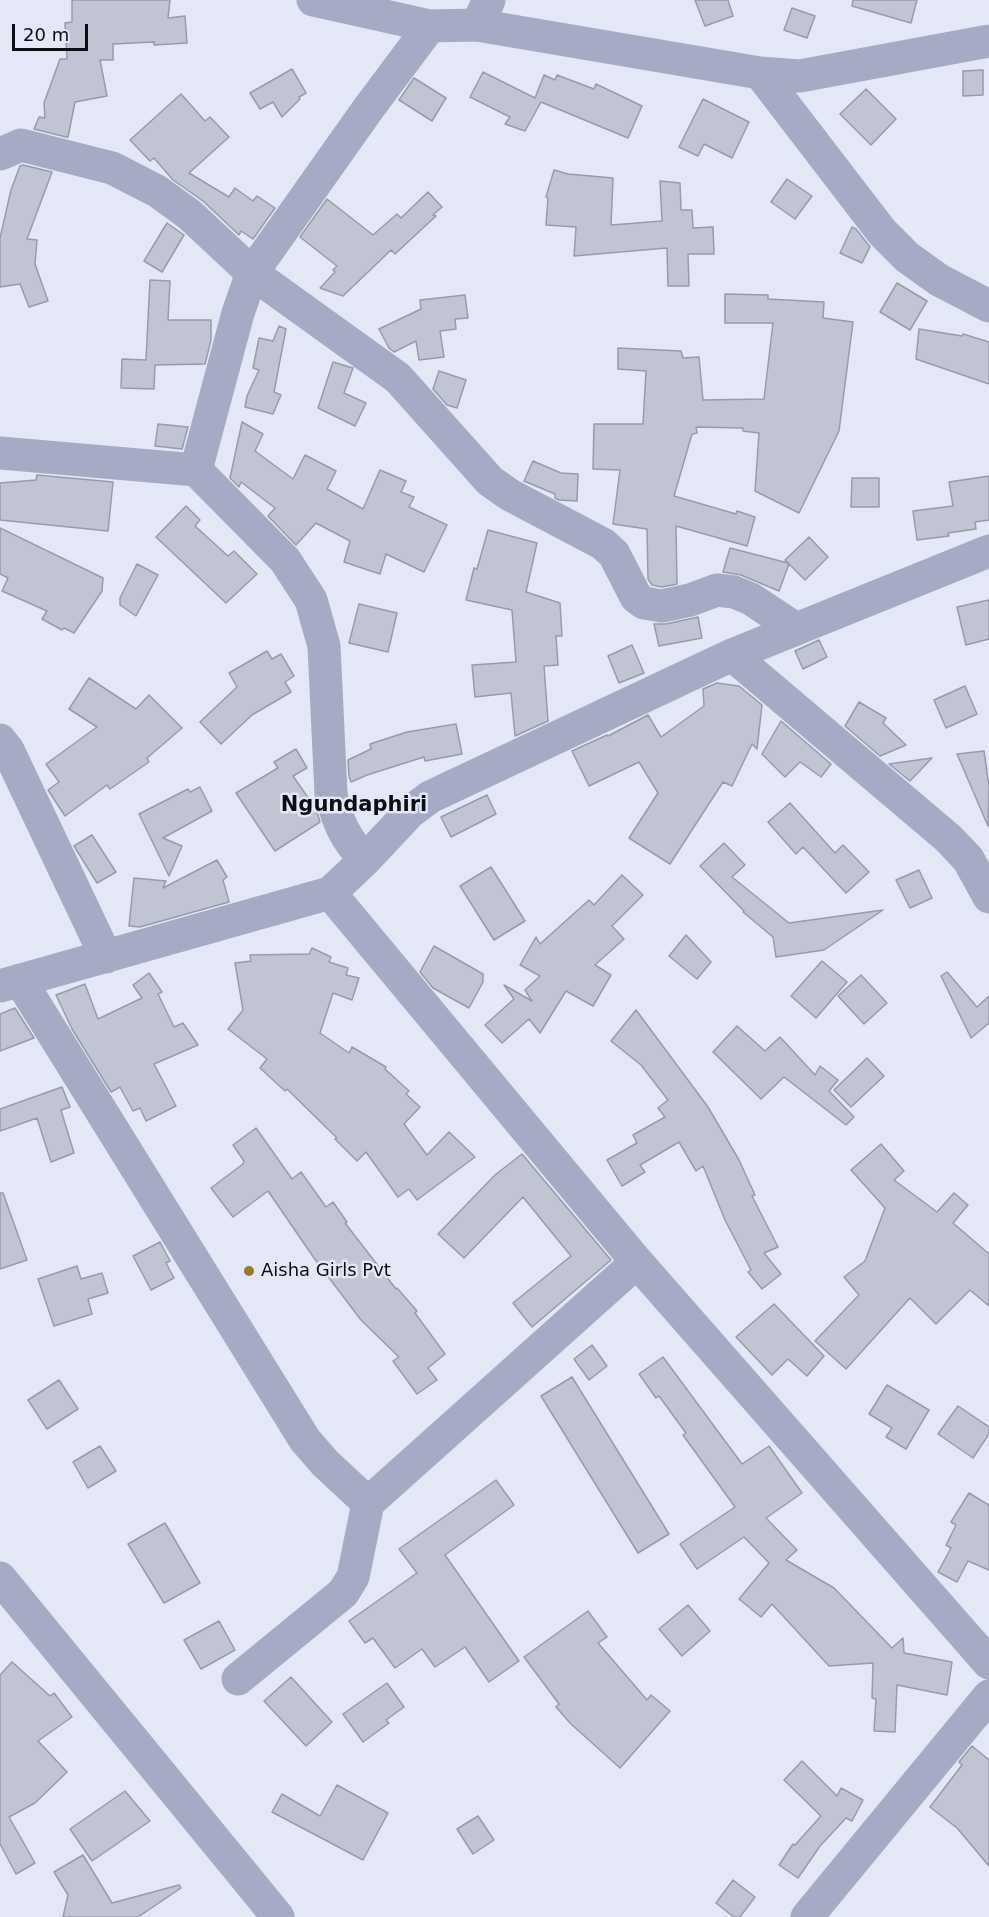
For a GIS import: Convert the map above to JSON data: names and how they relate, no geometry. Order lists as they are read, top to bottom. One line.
{"districts":["Ngundaphiri"],"places":["Aisha Girls Pvt"],"scale_bar":"20 m"}
